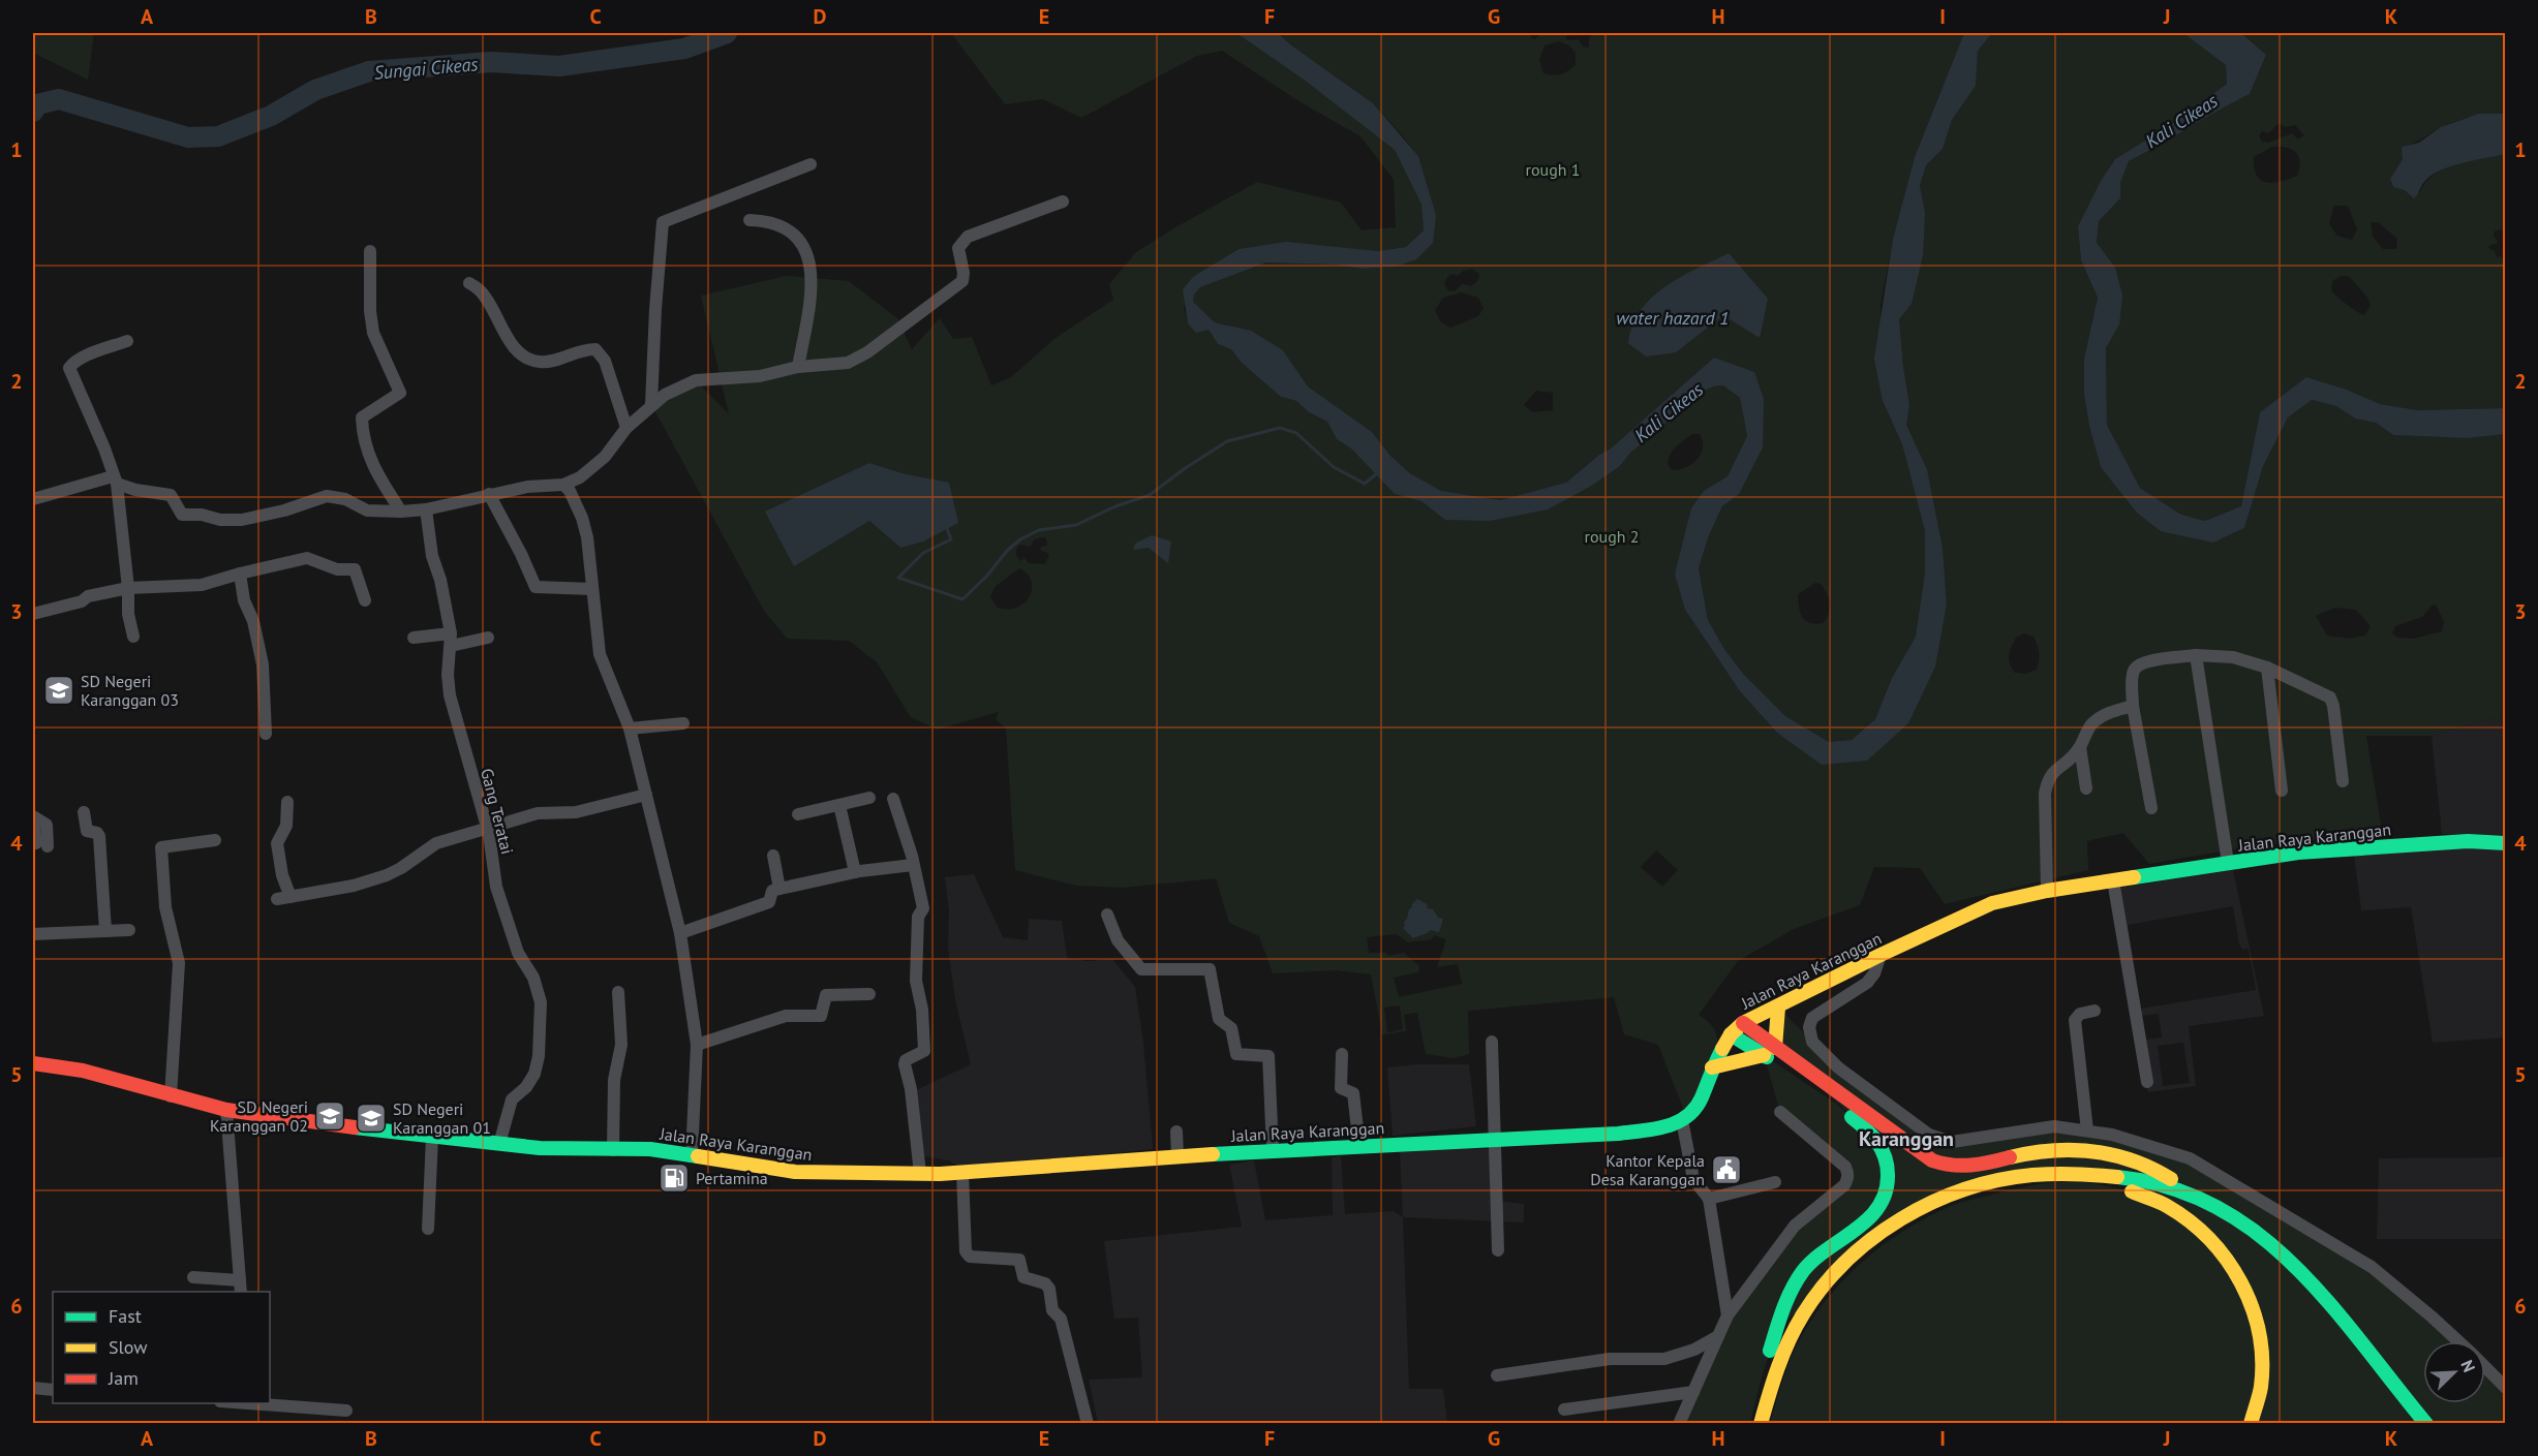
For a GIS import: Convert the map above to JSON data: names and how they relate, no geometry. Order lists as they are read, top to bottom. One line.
{"streets":{"main road":["Jalan Raya Karanggan"],"street":["Gang Teratai"]},"crossings":[["Gang Teratai","Jalan Raya Karanggan"]],"districts":["Karanggan"],"water":["Sungai Cikeas","Kali Cikeas","water hazard 1"],"parks":["rough 1","rough 2"],"places":{"school or university":["SD Negeri Karanggan 03","SD Negeri Karanggan 02","SD Negeri Karanggan 01"],"public building":["Kantor Kepala Desa Karanggan"],"fuel station":["Pertamina"]},"legend":["Fast","Slow","Jam"],"north":"top right","grid":{"columns":["A","B","C","D","E","F","G","H","I","J","K"],"rows":["1","2","3","4","5","6"]}}
